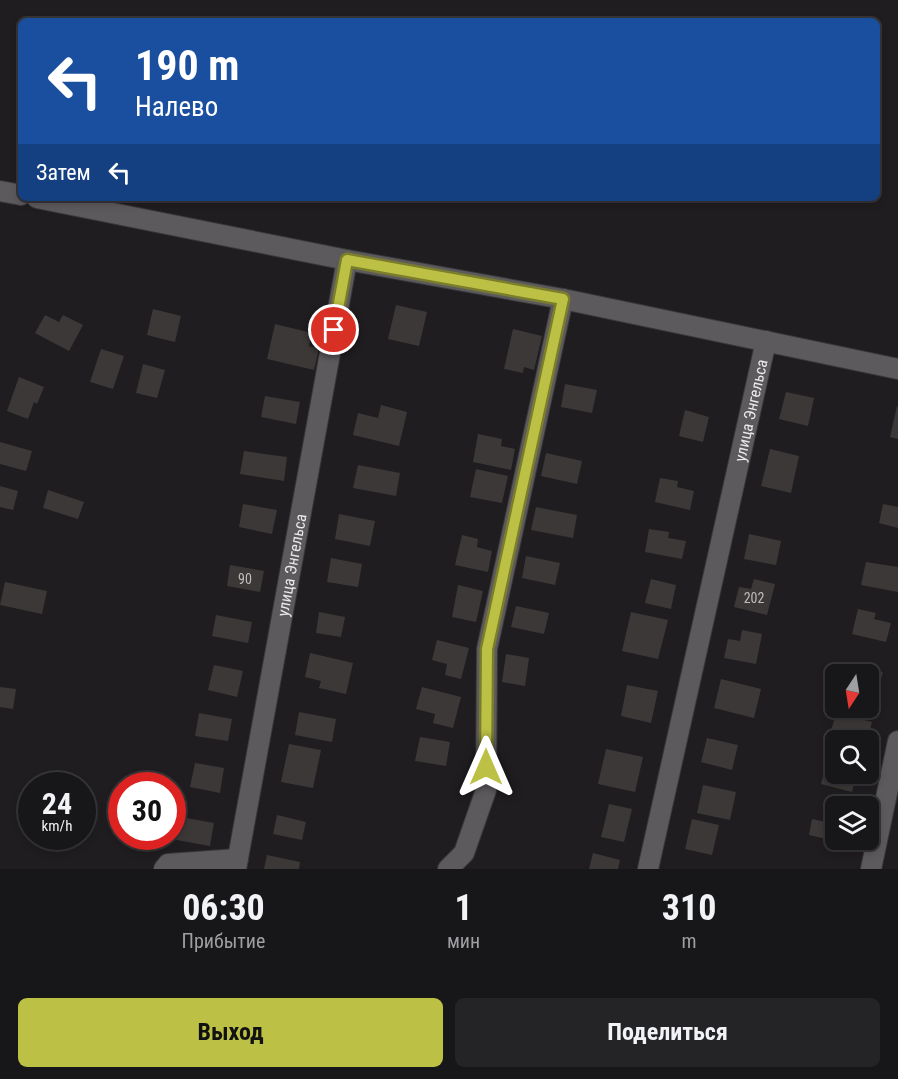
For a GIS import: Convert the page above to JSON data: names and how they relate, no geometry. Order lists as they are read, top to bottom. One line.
{"streets":{"street":["улица Энгельса"]},"house_numbers":["90","202"],"north":"bottom","page":{"turn":["190 m","Налево"],"then":"Затем","speed":"24 km/h","limit":"30","eta":["06:30","Прибытие","1","мин","310","m"],"buttons":["Выход","Поделиться"]}}
